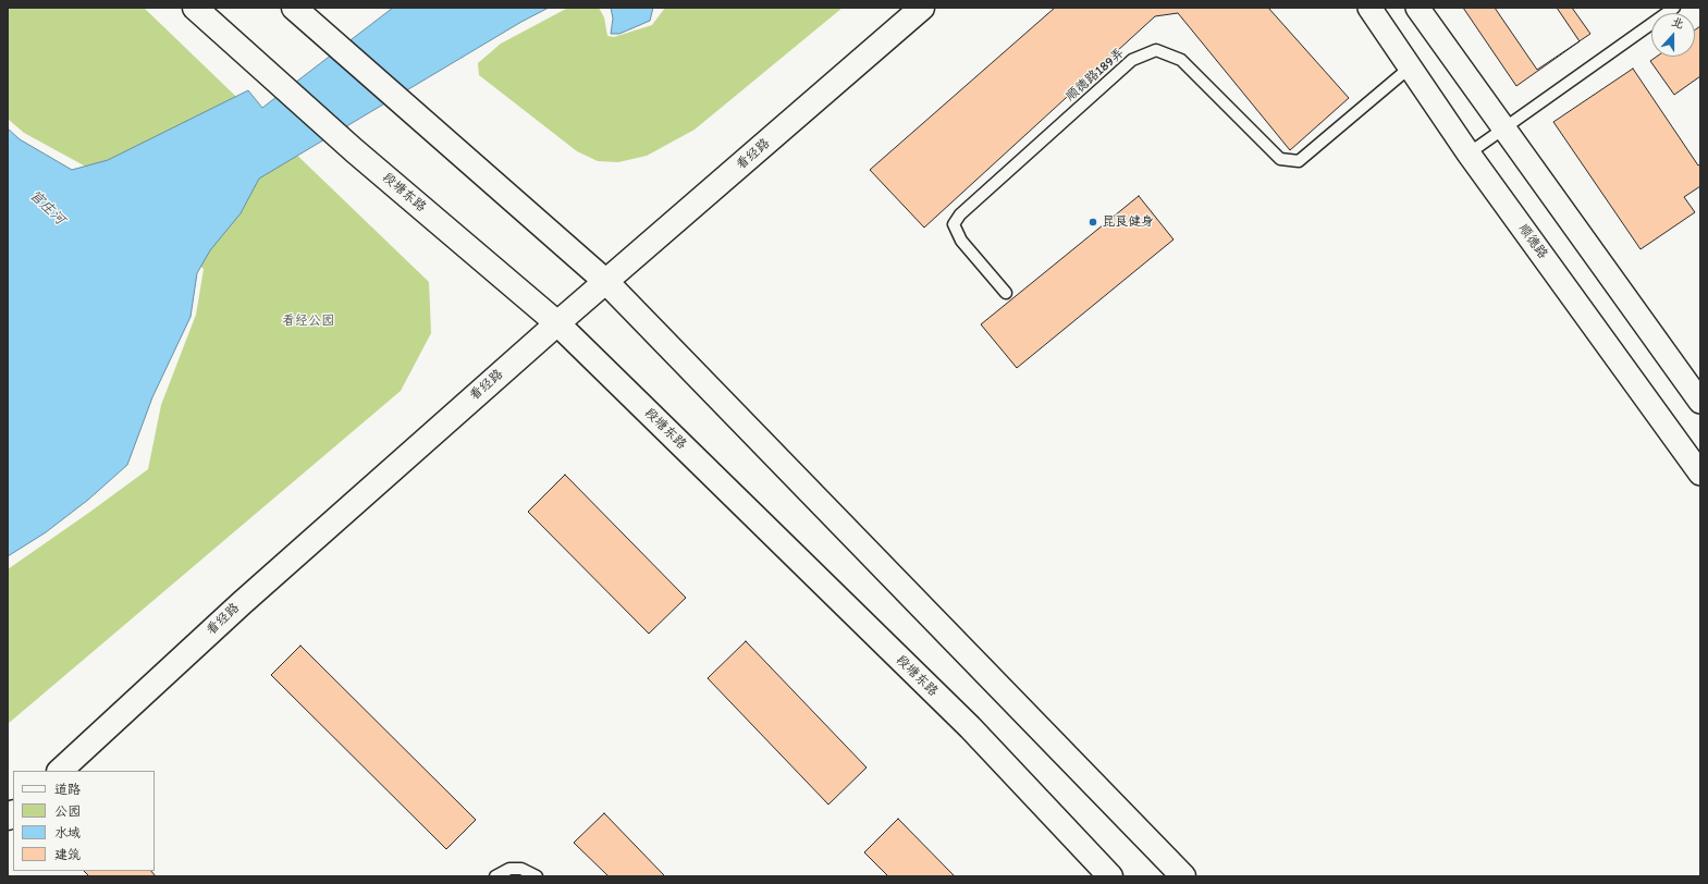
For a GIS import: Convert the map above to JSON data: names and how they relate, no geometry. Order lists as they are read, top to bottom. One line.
{"streets":{"main road":["看经路","段塘东路"],"street":["顺德路"],"lane":["顺德路189弄"]},"crossings":[["顺德路189弄","顺德路"],["看经路","段塘东路"]],"water":["官庄河"],"parks":["看经公园"],"places":["昆良健身"],"legend":["道路","公园","水域","建筑"],"north":"top"}
